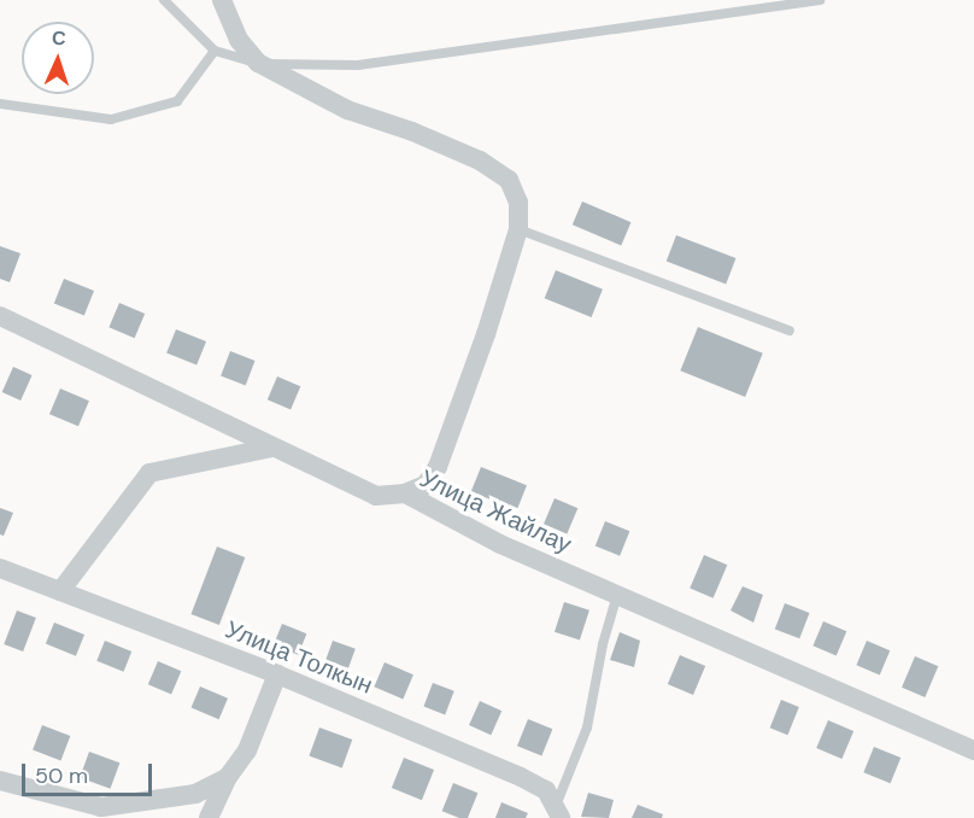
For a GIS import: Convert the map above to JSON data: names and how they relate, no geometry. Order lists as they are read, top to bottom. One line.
{"streets":{"street":["Улица Жайлау","Улица Толкын"]},"scale_bar":"50 m","north":"top"}
